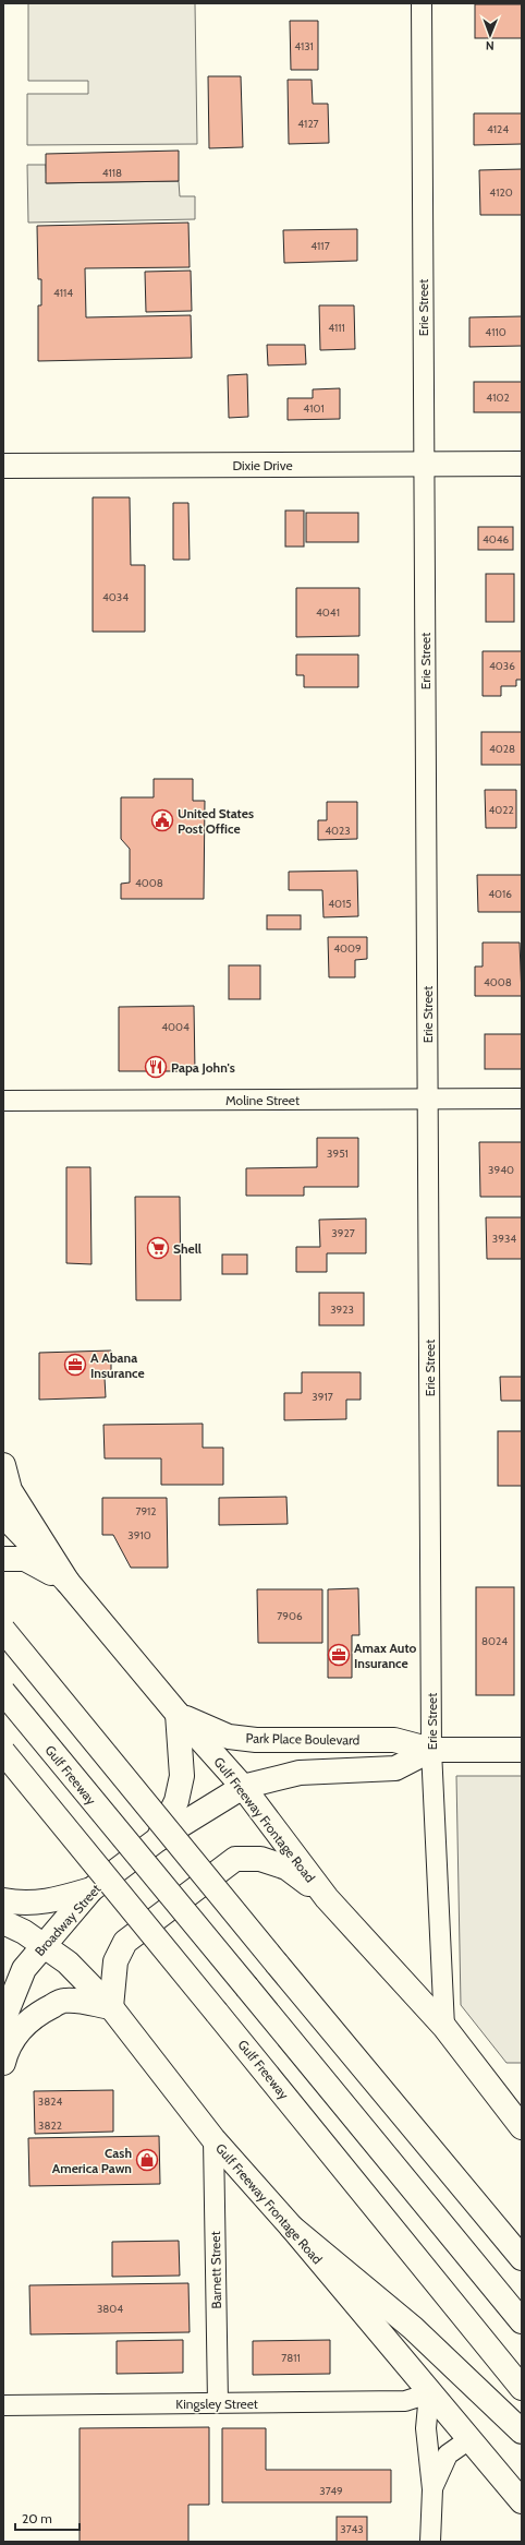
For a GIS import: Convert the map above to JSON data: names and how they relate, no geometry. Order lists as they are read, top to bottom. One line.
{"streets":{"main road":["Dixie Drive","Park Place Boulevard","Gulf Freeway","Gulf Freeway Frontage Road","Broadway Street"],"street":["Erie Street","Moline Street","Barnett Street","Kingsley Street"]},"crossings":[["Erie Street","Dixie Drive"],["Erie Street","Moline Street"],["Erie Street","Park Place Boulevard"],["Erie Street","Gulf Freeway Frontage Road"],["Park Place Boulevard","Gulf Freeway Frontage Road"],["Park Place Boulevard","Broadway Street"],["Gulf Freeway Frontage Road","Broadway Street"],["Gulf Freeway Frontage Road","Barnett Street"],["Gulf Freeway Frontage Road","Kingsley Street"],["Barnett Street","Kingsley Street"]],"places":{"public building":["United States Post Office"],"restaurant":["Papa John's"],"supermarket":["Shell"],"office":["A Abana Insurance","Amax Auto Insurance"],"shop":["Cash America Pawn"]},"house_numbers":["4131","4127","4124","4118","4120","4117","4114","4111","4110","4102","4101","4046","4034","4041","4036","4028","4022","4023","4008","4016","4015","4009","4008","4004","3951","3940","3927","3934","3923","3917","7912","3910","7906","8024","3824","3822","3804","7811","3749","3743"],"scale_bar":"20 m","north":"bottom"}
